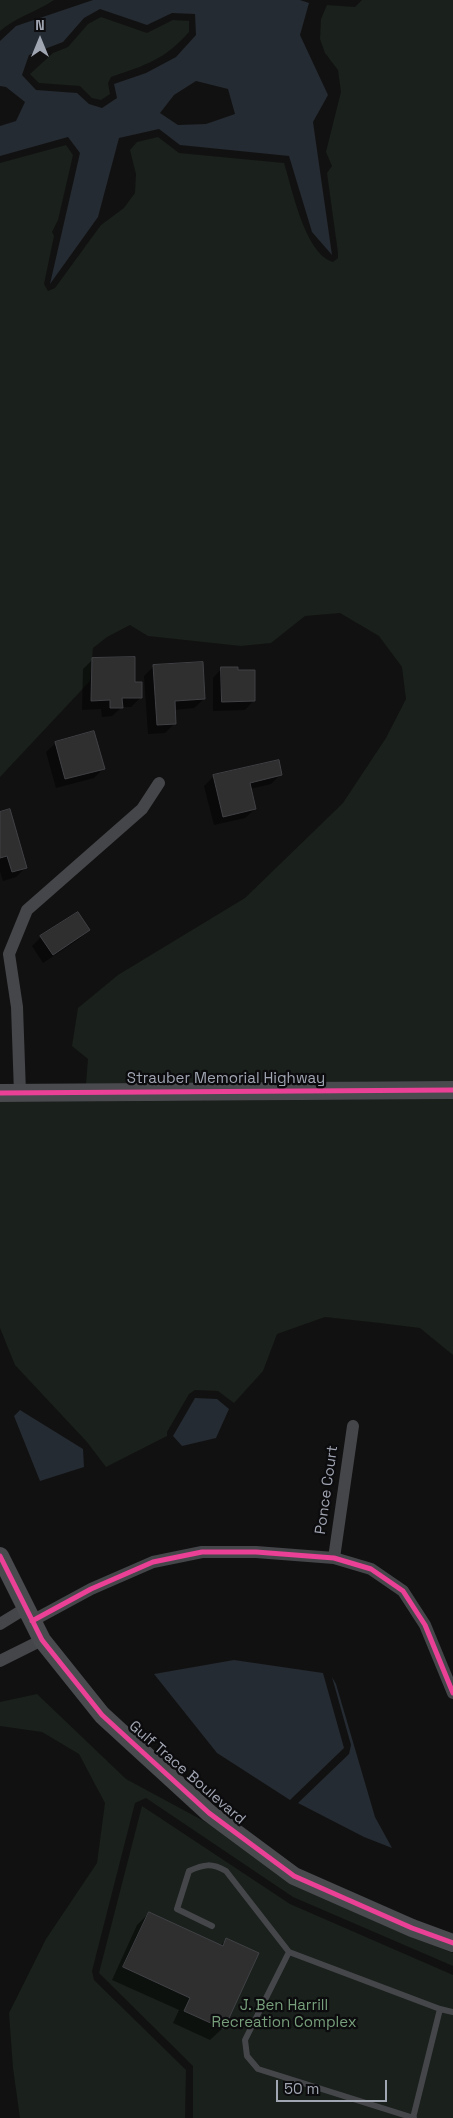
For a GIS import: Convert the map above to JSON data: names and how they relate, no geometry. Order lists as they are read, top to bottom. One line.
{"streets":{"street":["Strauber Memorial Highway","Ponce Court","Gulf Trace Boulevard"]},"parks":["J. Ben Harrill Recreation Complex"],"scale_bar":"50 m","north":"top"}
